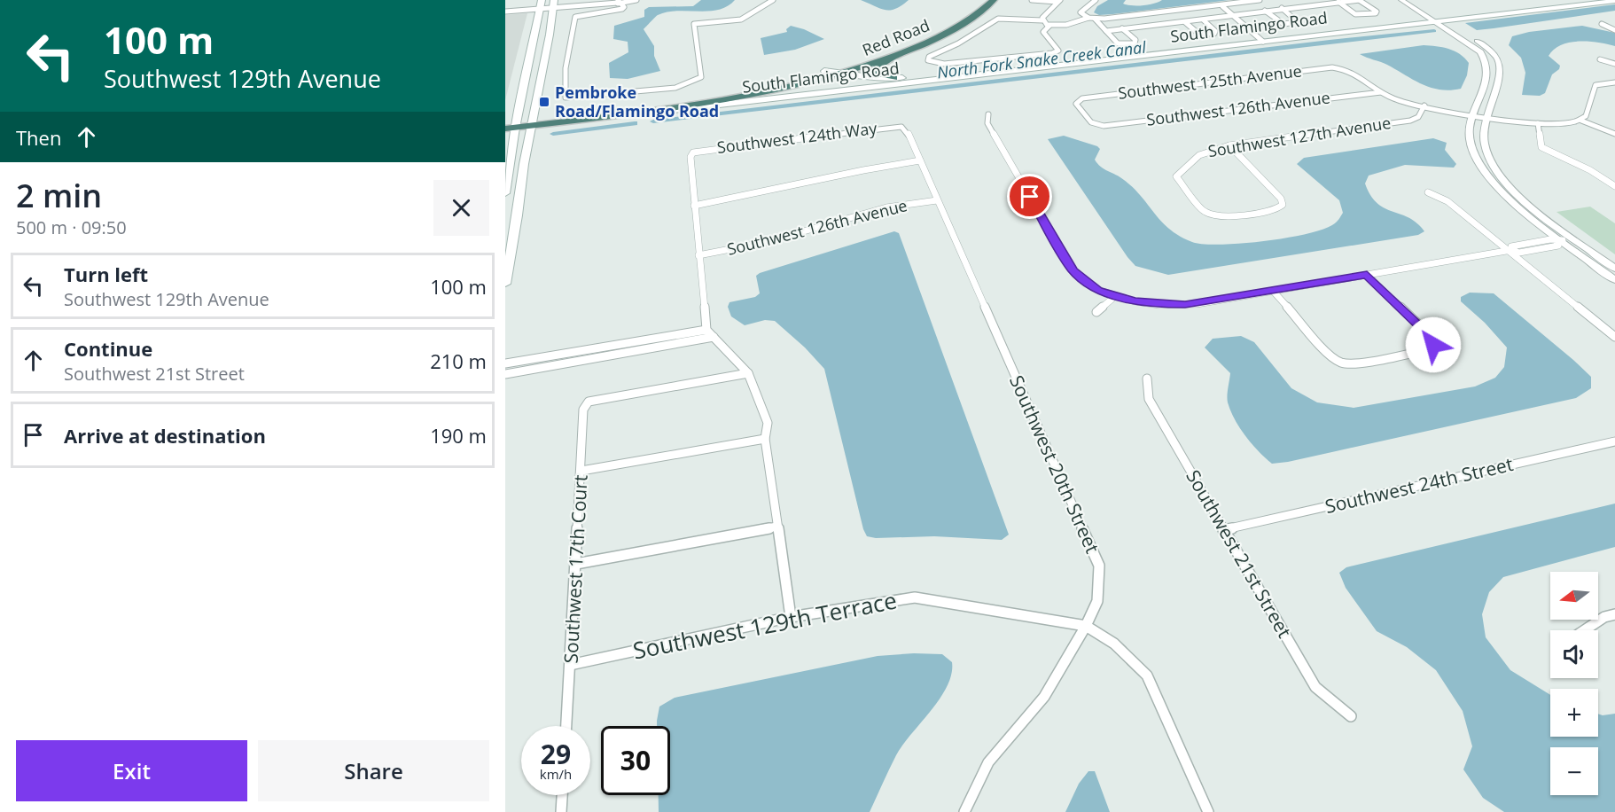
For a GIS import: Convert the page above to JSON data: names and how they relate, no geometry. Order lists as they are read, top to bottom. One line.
{"streets":{"highway":["South Flamingo Road","Red Road"],"street":["Southwest 125th Avenue","Southwest 126th Avenue","Southwest 127th Avenue","Southwest 124th Way","Southwest 20th Street","Southwest 24th Street","Southwest 21st Street","Southwest 17th Court","Southwest 129th Terrace"]},"crossings":[["South Flamingo Road","Red Road"],["Southwest 125th Avenue","Southwest 126th Avenue"],["Southwest 126th Avenue","Southwest 20th Street"],["Southwest 124th Way","Southwest 20th Street"],["Southwest 20th Street","Southwest 129th Terrace"],["Southwest 24th Street","Southwest 21st Street"],["Southwest 17th Court","Southwest 129th Terrace"]],"water":["North Fork Snake Creek Canal"],"places":{"transit":["Pembroke Road/Flamingo Road"]},"north":"left","page":{"turn":["100 m","Southwest 129th Avenue"],"then":"Then","heading":["2 min","500 m · 09:50"],"list":[{"name":"Turn left","note":"Southwest 129th Avenue","value":"100 m"},{"name":"Continue","note":"Southwest 21st Street","value":"210 m"},{"name":"Arrive at destination","value":"190 m"}],"map_buttons":["+","−"],"speed":"29 km/h","limit":"30","buttons":["Exit","Share"]}}
